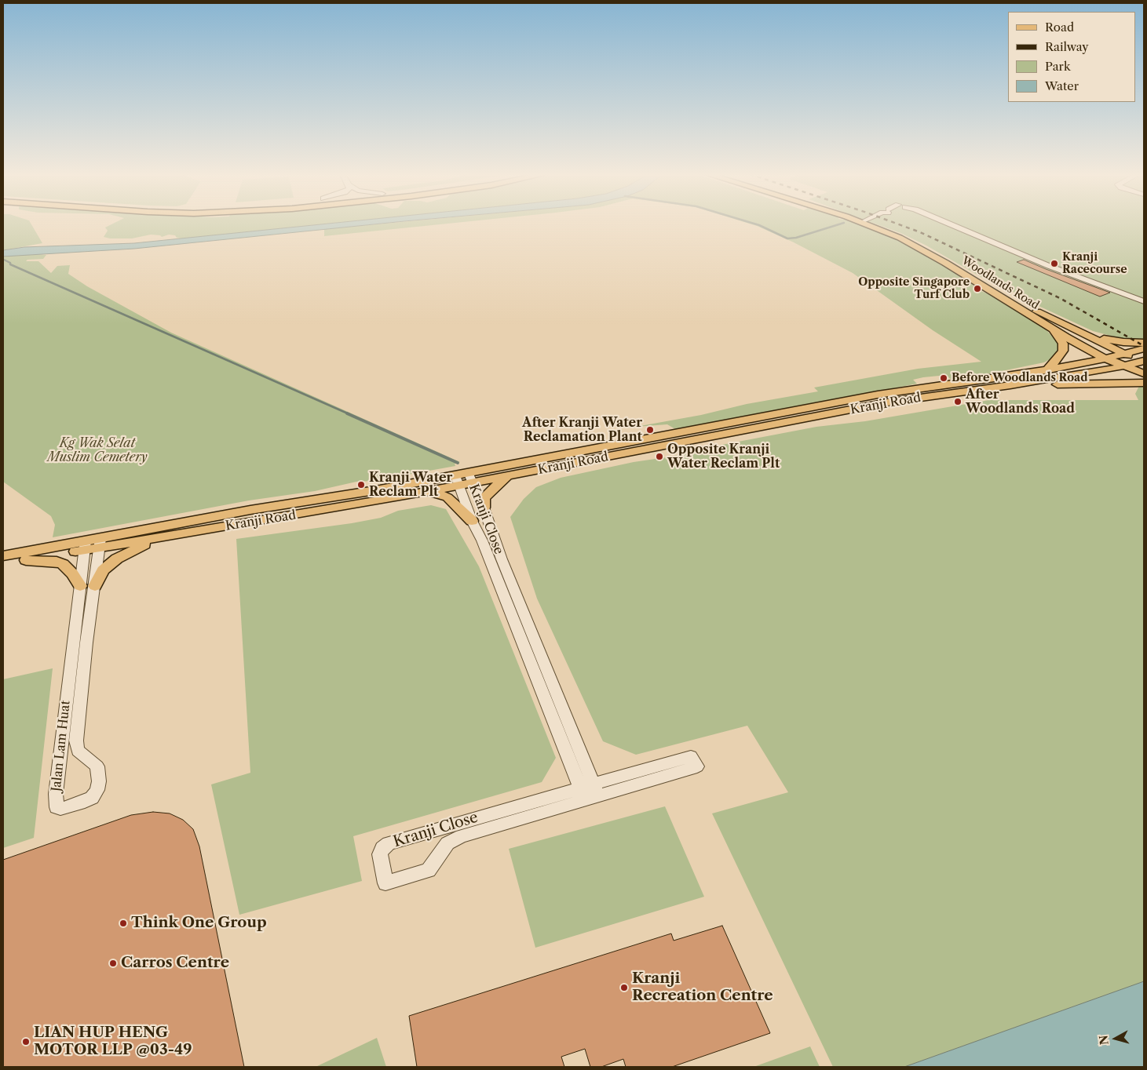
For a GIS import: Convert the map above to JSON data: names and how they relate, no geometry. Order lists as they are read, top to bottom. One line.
{"streets":{"main road":["Woodlands Road","Kranji Road"],"street":["Kranji Close","Jalan Lam Huat"]},"crossings":[["Woodlands Road","Kranji Road"],["Kranji Road","Kranji Close"],["Kranji Road","Jalan Lam Huat"]],"parks":["Kg Wak Selat Muslim Cemetery"],"places":["Kranji Racecourse","Opposite Singapore Turf Club","Before Woodlands Road","After Woodlands Road","After Kranji Water Reclamation Plant","Opposite Kranji Water Reclam Plt","Kranji Water Reclam Plt","Think One Group","Carros Centre","Kranji Recreation Centre","LIAN HUP HENG MOTOR LLP @03-49"],"legend":["Road","Railway","Park","Water"],"north":"left"}
